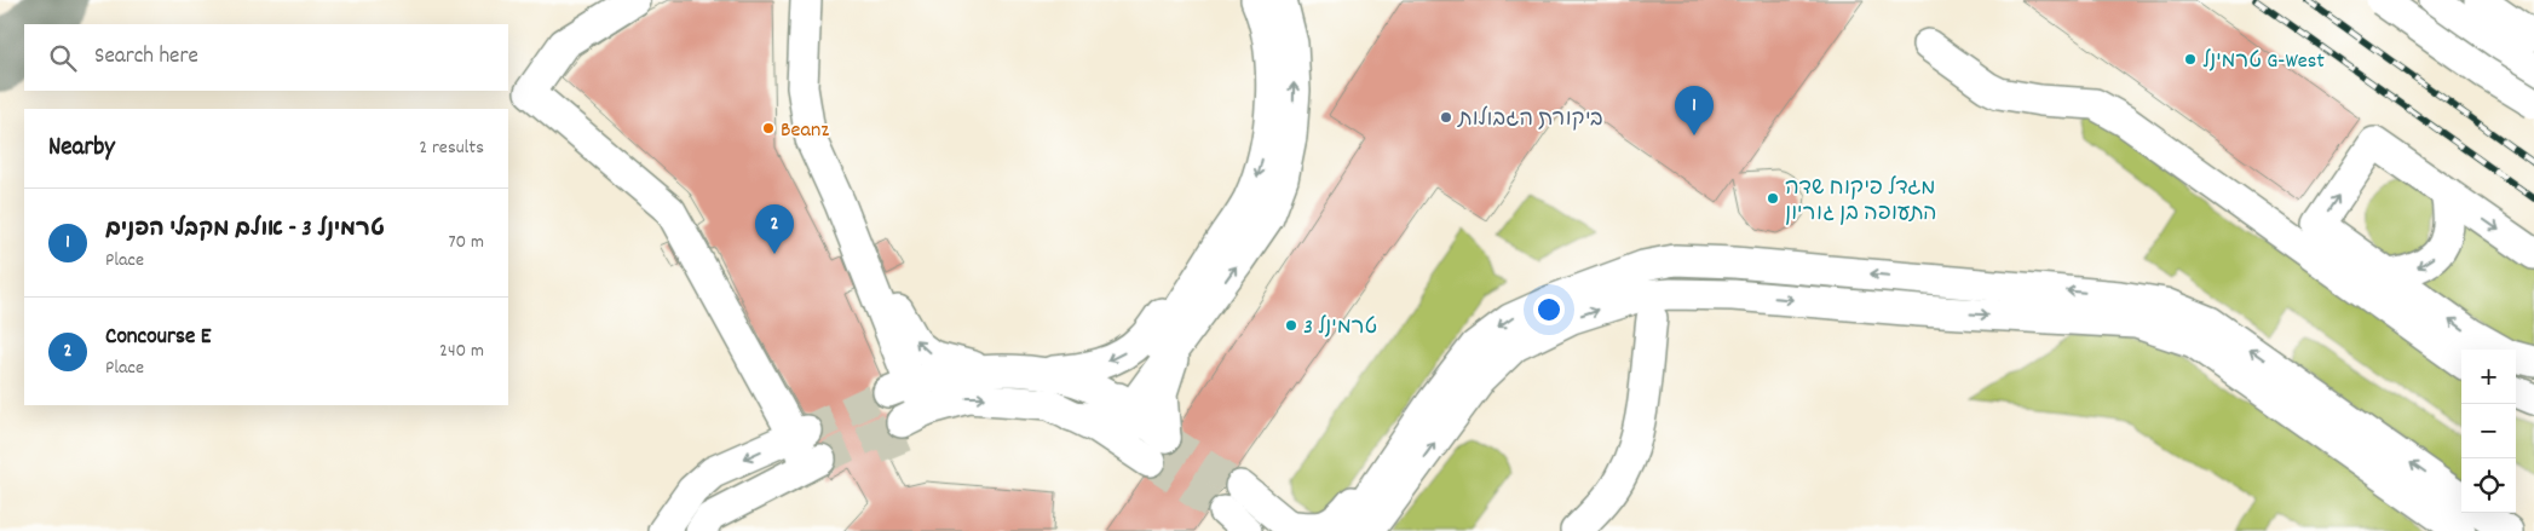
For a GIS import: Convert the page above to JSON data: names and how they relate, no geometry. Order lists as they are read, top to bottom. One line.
{"places":["טרמינל G-West","ביקורת הגבולות","Beanz","מגדל פיקוח שדה התעופה בן גוריון","טרמינל 3"],"page":{"search":"Search here","pins":["1","2"],"heading":["Nearby","2 results"],"list":[{"mark":"1","name":"טרמינל 3 - אולם מקבלי הפנים","note":"Place","value":"70 m"},{"mark":"2","name":"Concourse E","note":"Place","value":"240 m"}],"map_buttons":["+","−"]}}
